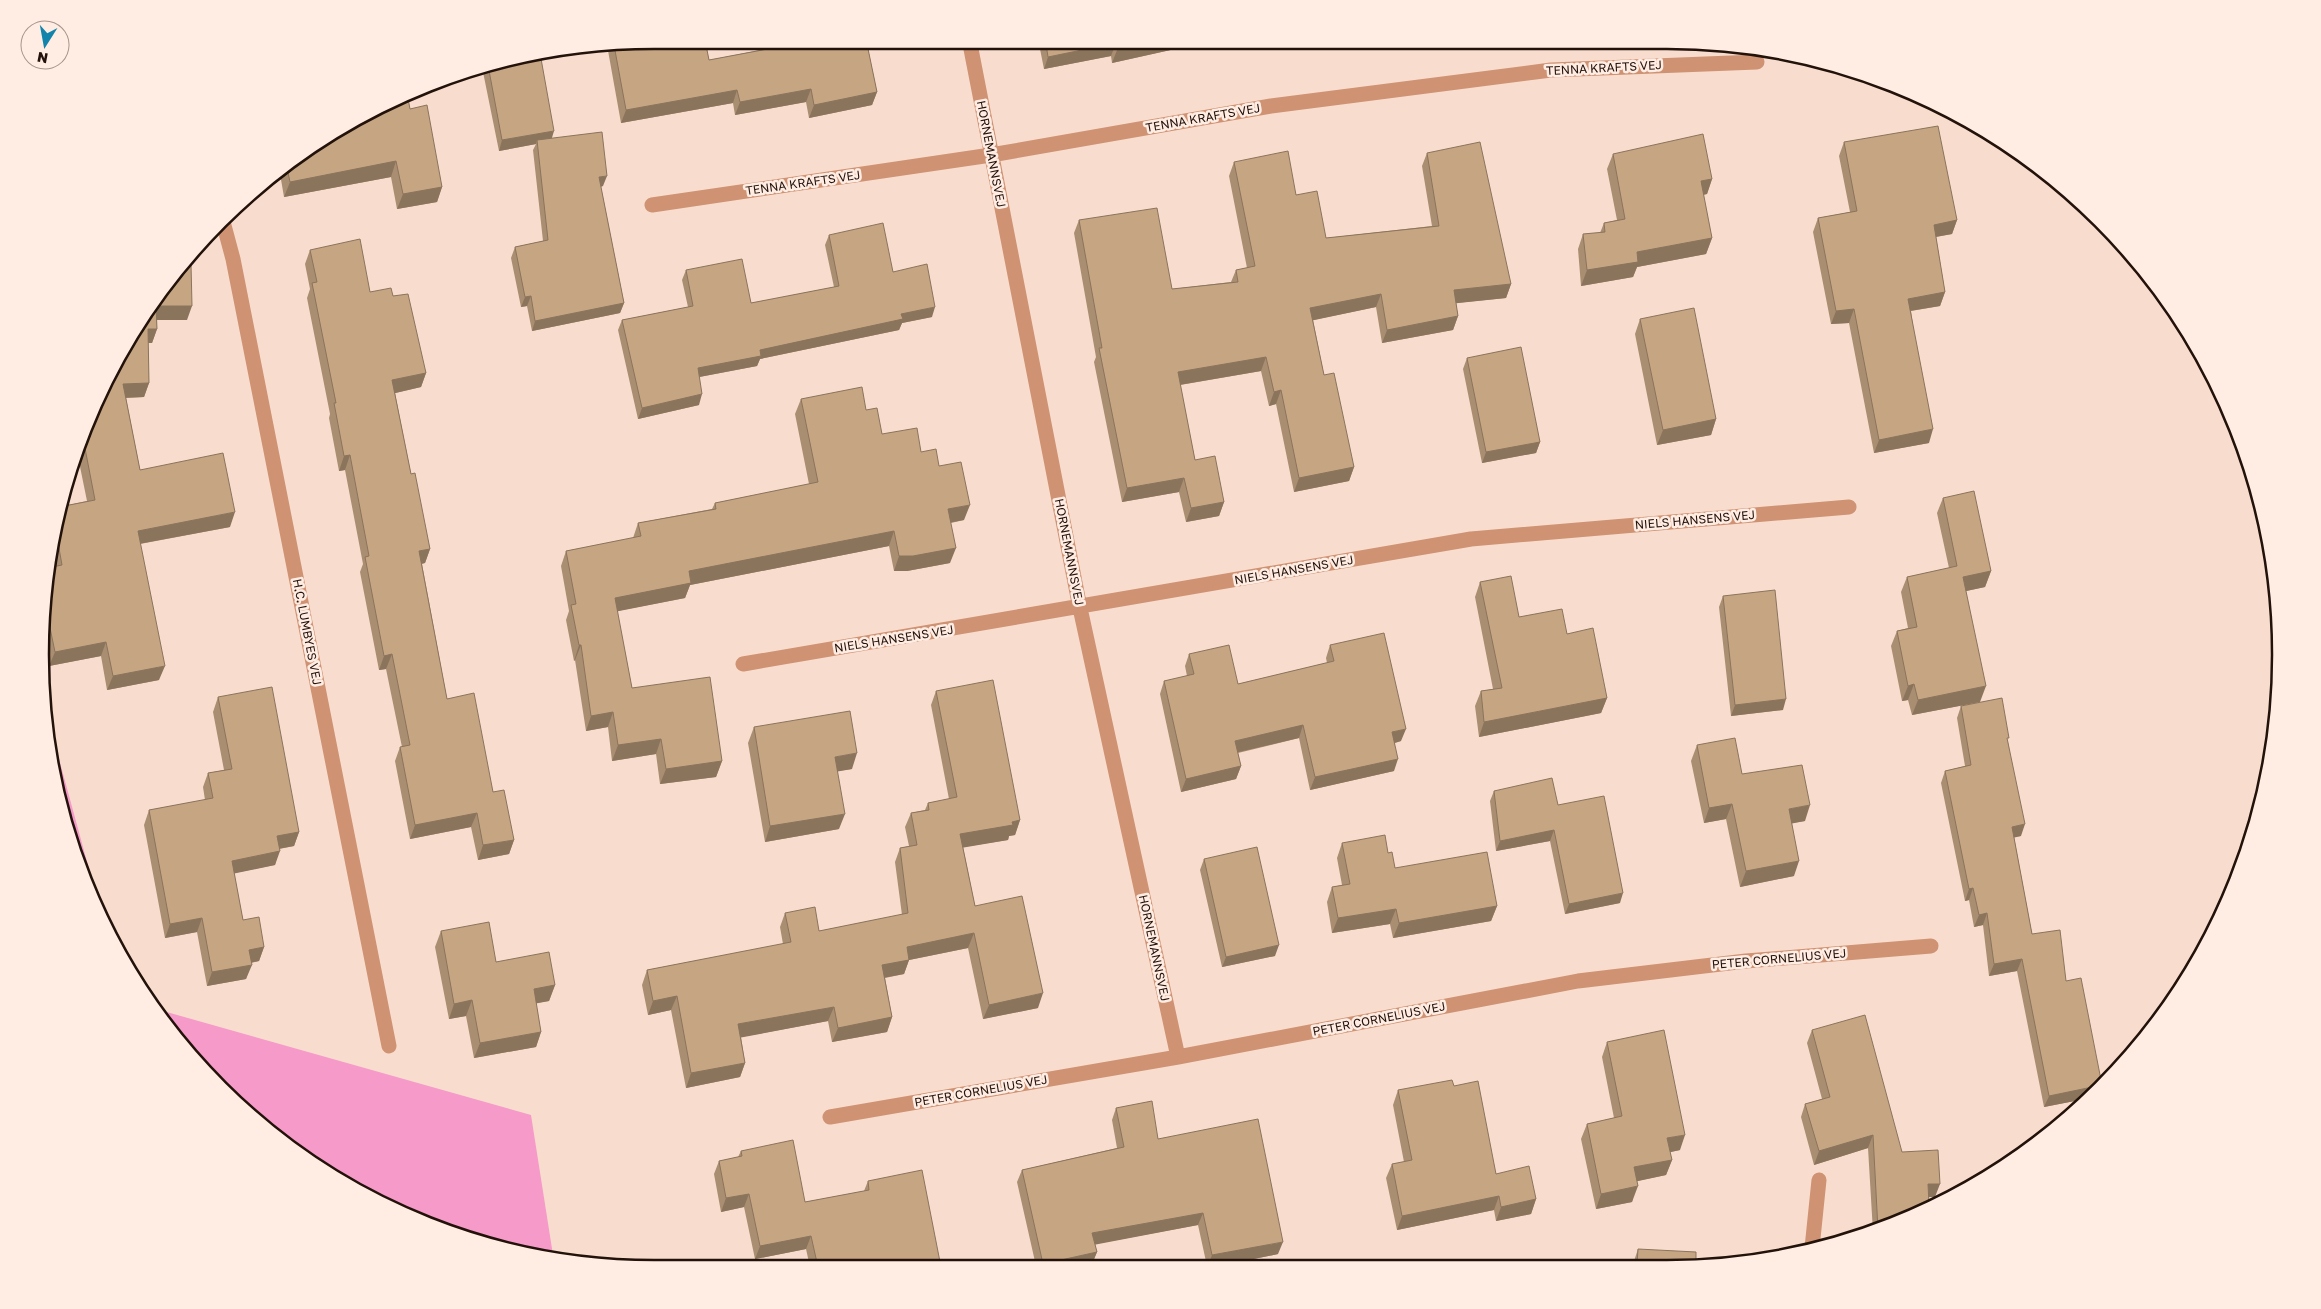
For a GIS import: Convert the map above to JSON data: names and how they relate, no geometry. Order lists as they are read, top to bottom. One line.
{"streets":{"street":["TENNA KRAFTS VEJ","HORNEMANNSVEJ","NIELS HANSENS VEJ","H.C. LUMBYES VEJ","PETER CORNELIUS VEJ"]},"crossings":[["TENNA KRAFTS VEJ","HORNEMANNSVEJ"],["HORNEMANNSVEJ","NIELS HANSENS VEJ"],["HORNEMANNSVEJ","PETER CORNELIUS VEJ"]],"north":"bottom"}
